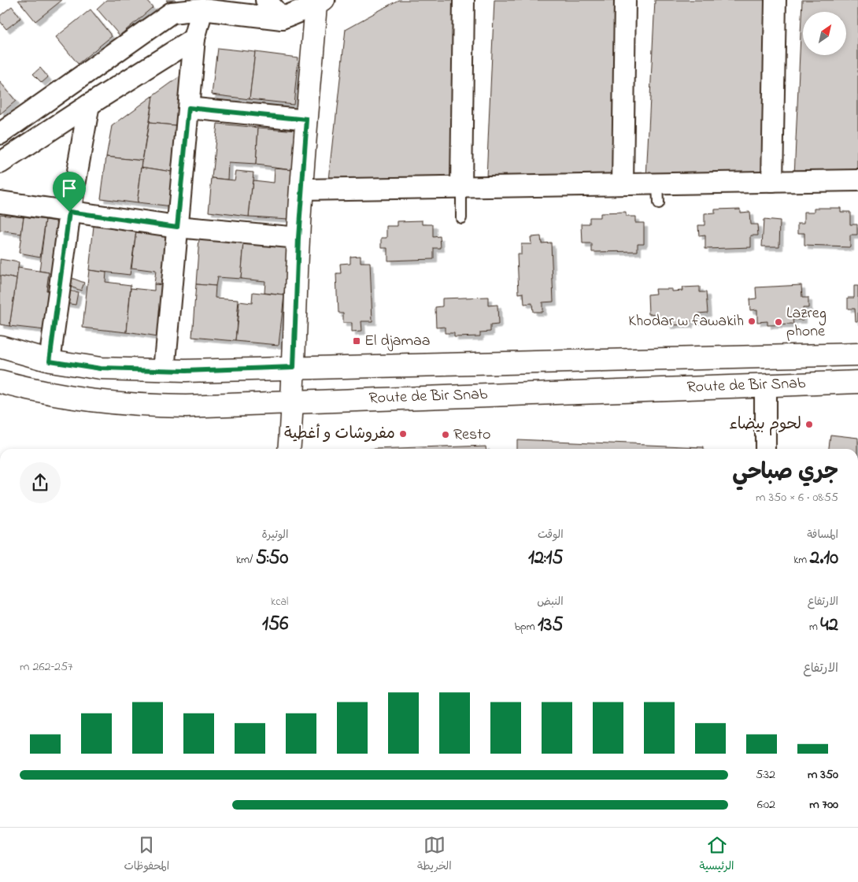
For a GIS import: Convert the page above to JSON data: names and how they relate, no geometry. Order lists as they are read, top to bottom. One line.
{"streets":{"main road":["Route de Bir Snab"]},"places":{"other":["Khodar w fawakih","Lazreg phone","لحوم بيضاء","مفروشات و أغطية","Resto"],"transit":["El djamaa"]},"north":"top right","page":{"heading":["جري صباحي","08:55 · 6 × 350 m"],"stats":[["المسافة","2.10 km"],["الوقت","12:15"],["الوتيرة","5:50 /km"],["الارتفاع","42 m"],["النبض","135 bpm"],["kcal","156"]],"chart":["الارتفاع","257–262 m"],"list":[{"name":"350 m","note":"5:32"},{"name":"700 m","note":"6:02"}],"tabs":["الرئيسية","الخريطة","المحفوظات"]}}
